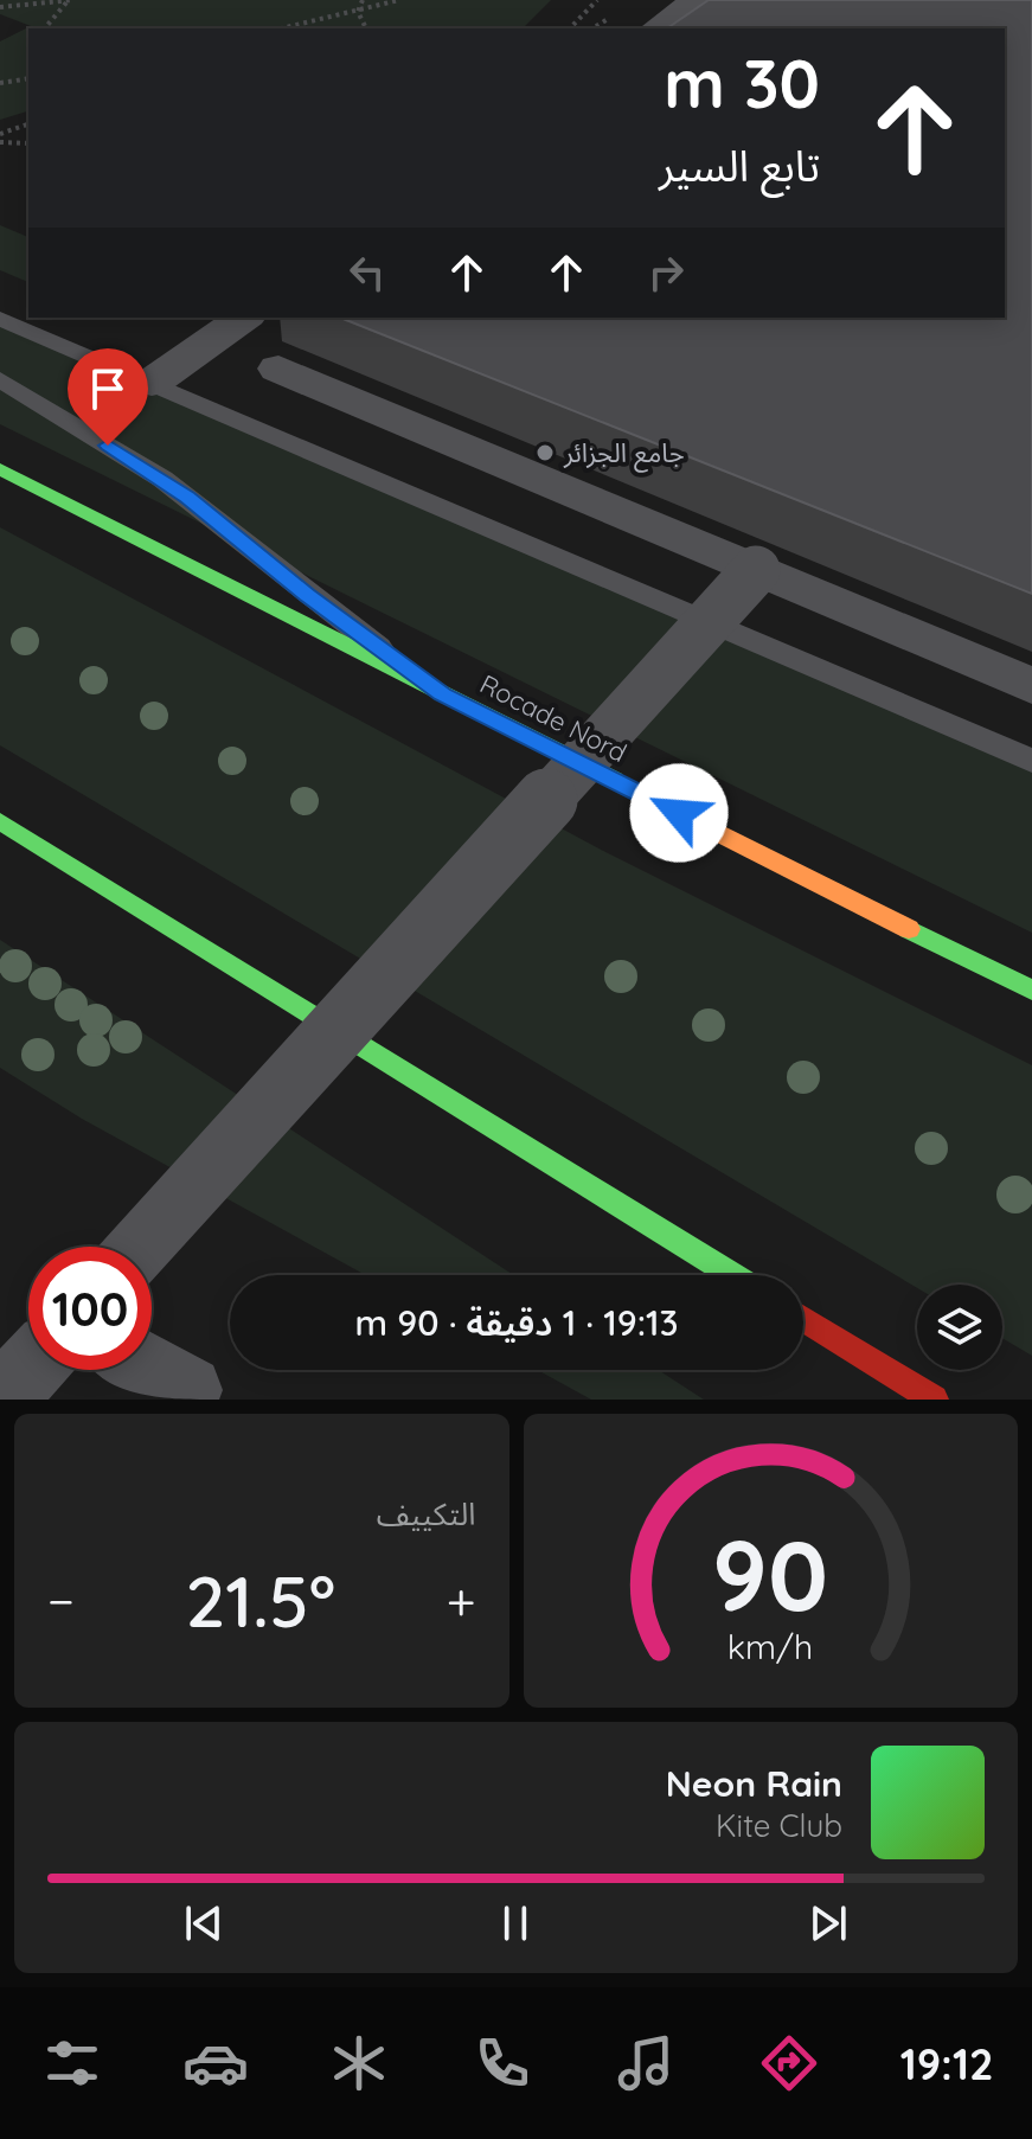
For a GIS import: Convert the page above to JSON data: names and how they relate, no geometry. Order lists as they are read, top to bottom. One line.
{"streets":{"highway":["Rocade Nord"]},"places":["جامع الجزائر"],"page":{"turn":["30 m","تابع السير"],"limit":"100","trip":"19:13 · 1 دقيقة · 90 m","tile":"التكييف","heat":["−","21.5°","+"],"song":["Neon Rain","Kite Club"],"tabs":"19:12","gauge":["90","km/h"]}}
